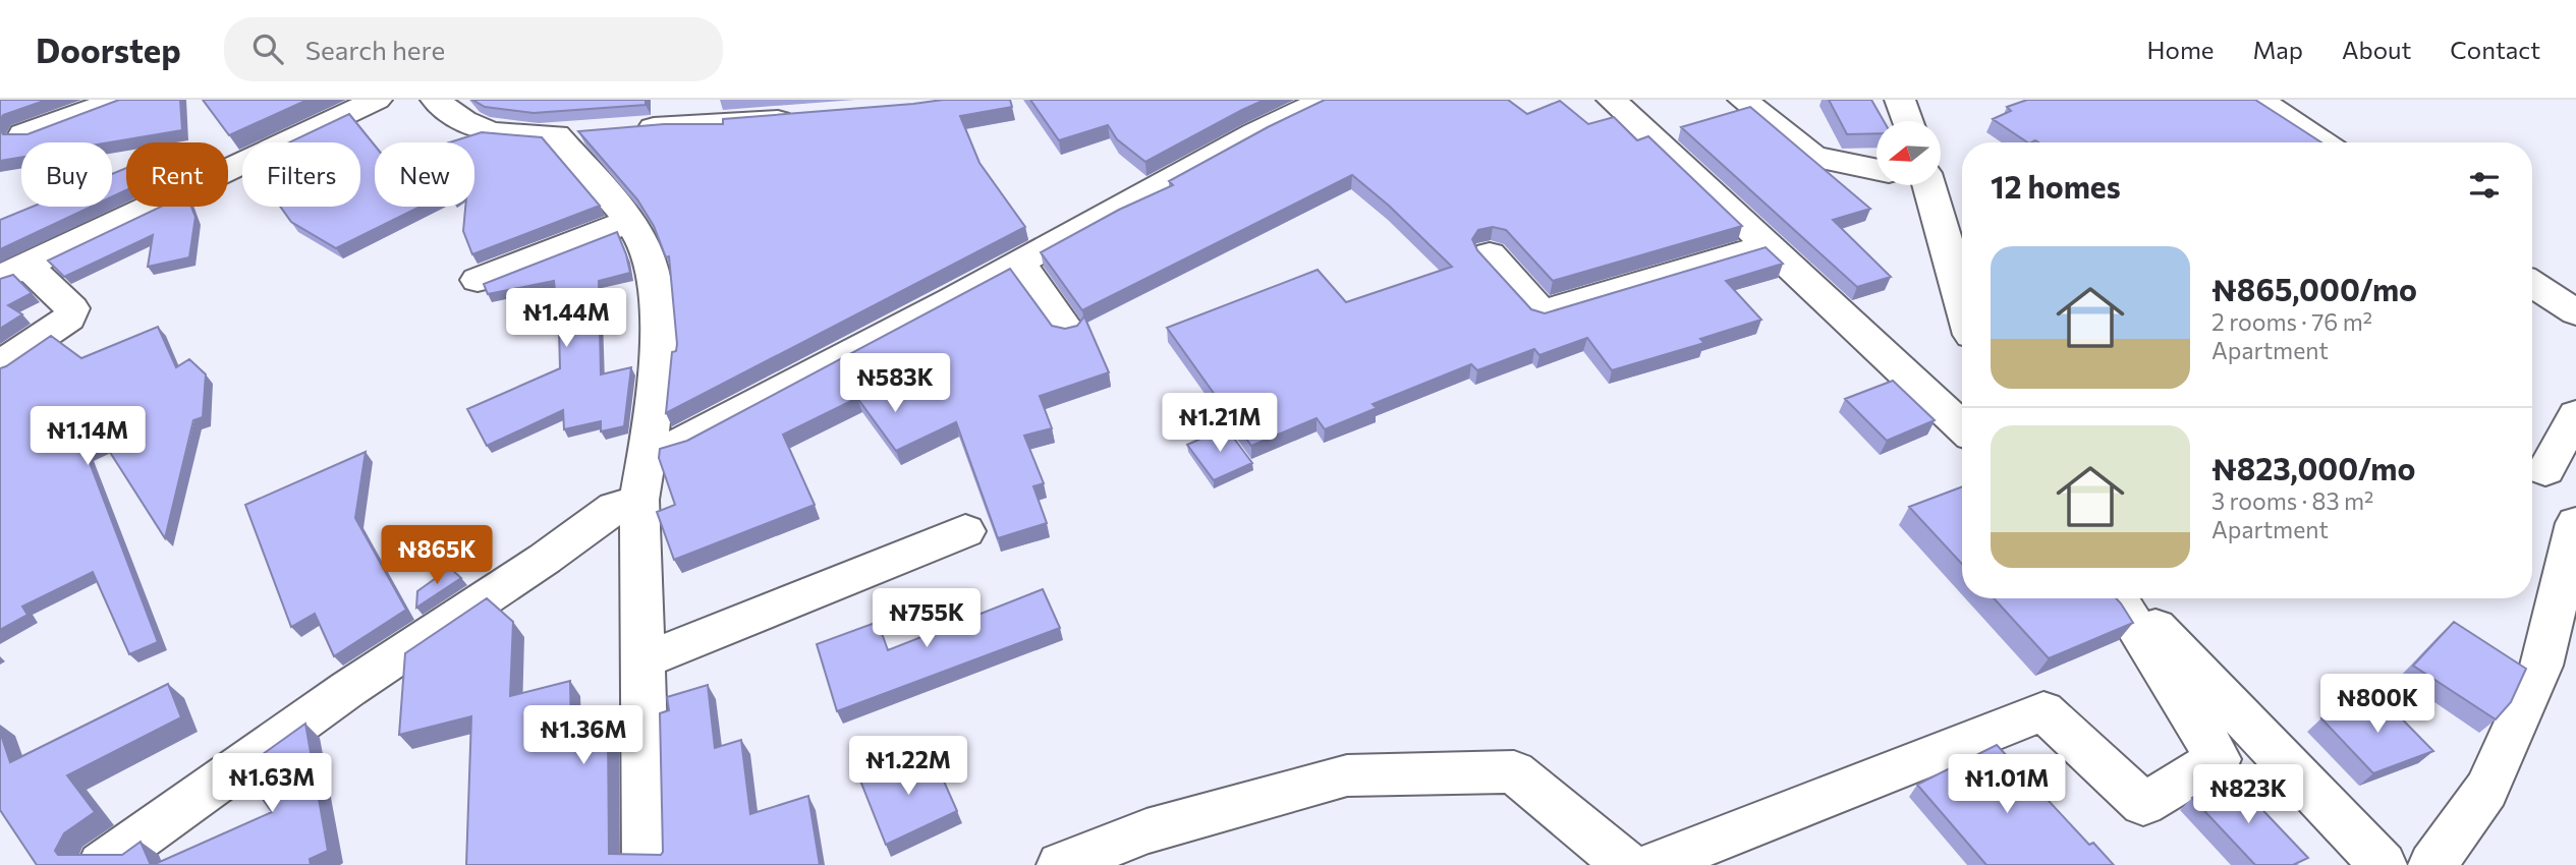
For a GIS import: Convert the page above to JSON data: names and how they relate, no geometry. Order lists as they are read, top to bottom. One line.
{"north":"left","page":{"header":"Doorstep","search":"Search here","nav":["Home","Map","About","Contact"],"chip":["Buy","Rent","Filters","New"],"heading":"12 homes","list":[{"name":"₦865,000/mo","note":"2 rooms · 76 m² · Apartment"},{"name":"₦823,000/mo","note":"3 rooms · 83 m² · Apartment"}],"price":["₦1.44M","₦583K","₦1.21M","₦1.14M","₦865K","₦755K","₦800K","₦1.36M","₦1.22M","₦1.63M","₦1.01M","₦823K"]}}
